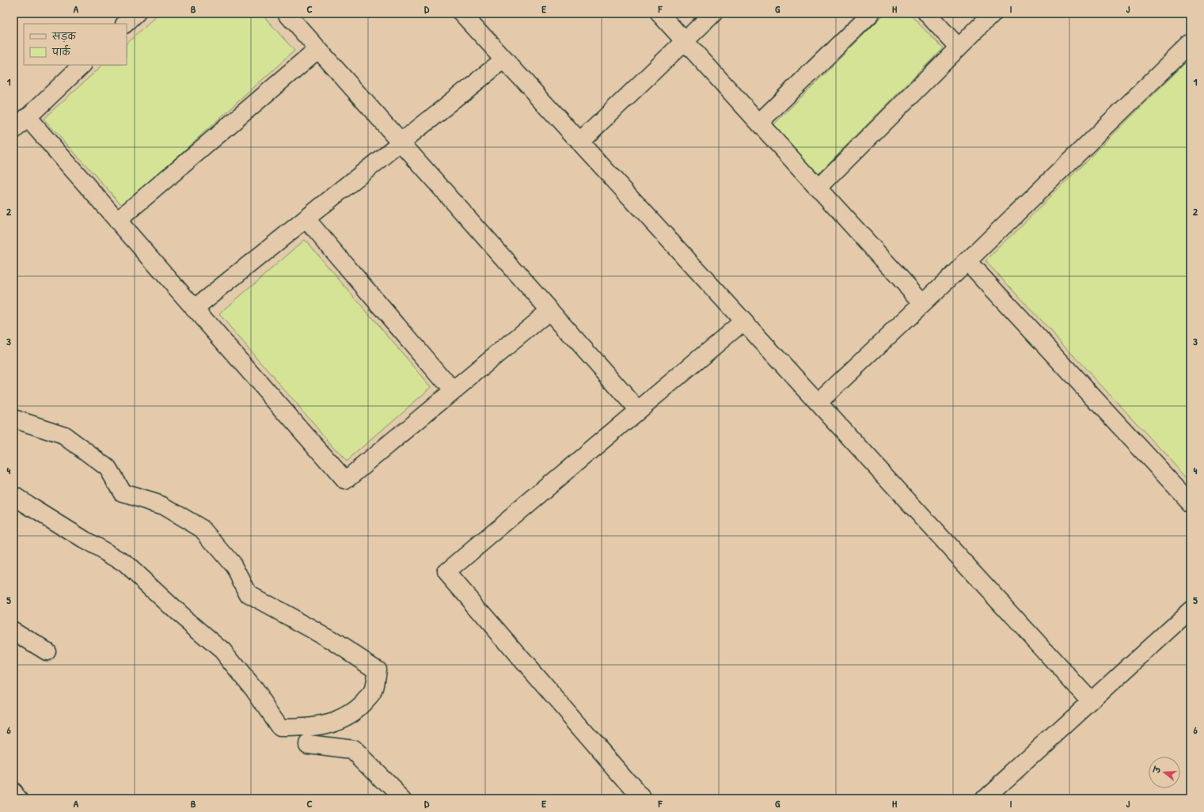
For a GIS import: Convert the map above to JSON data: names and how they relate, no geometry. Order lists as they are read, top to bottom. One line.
{"legend":["सड़क","पार्क"],"north":"left","grid":{"columns":["A","B","C","D","E","F","G","H","I","J"],"rows":["1","2","3","4","5","6"]}}
